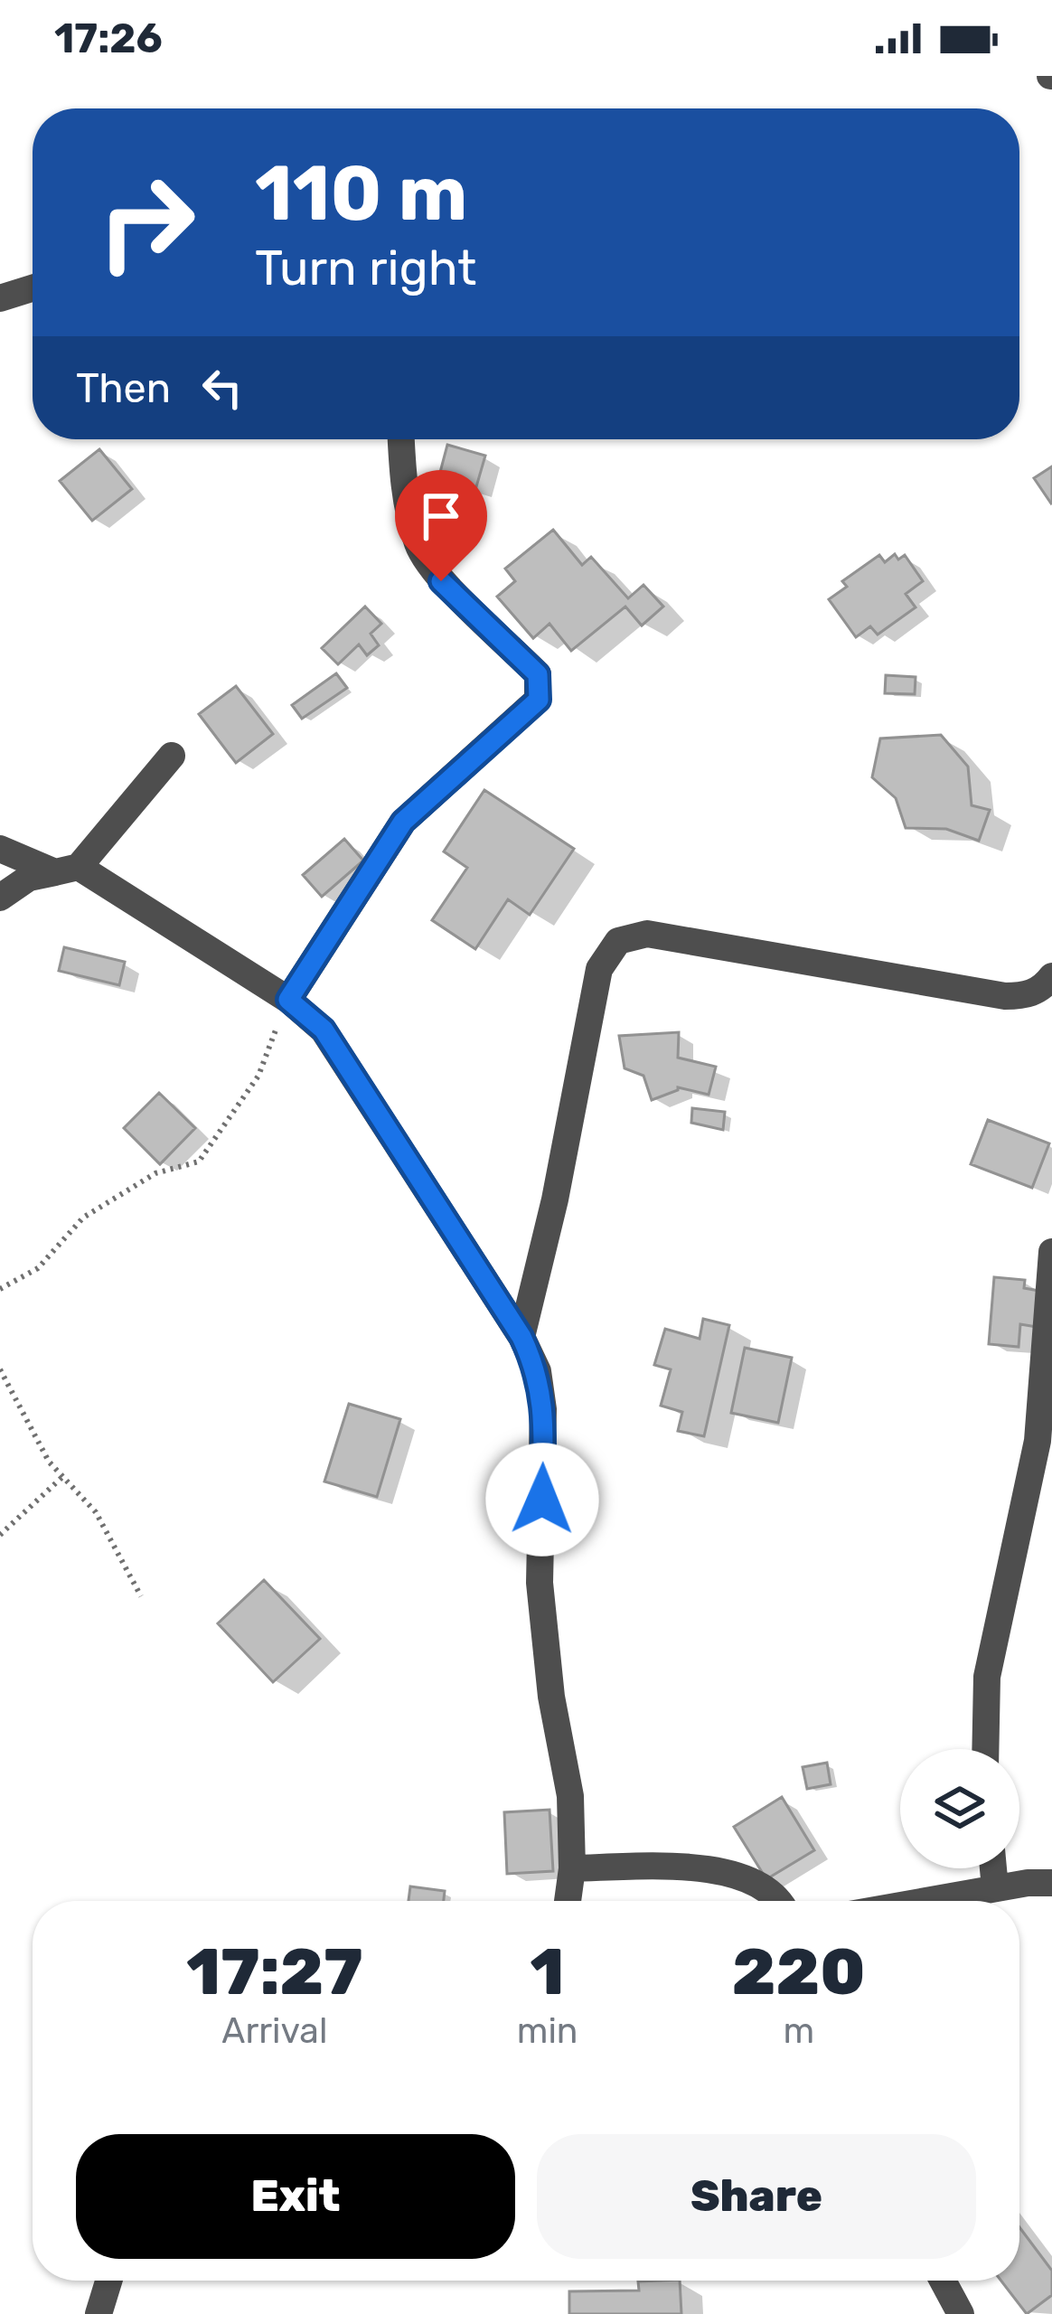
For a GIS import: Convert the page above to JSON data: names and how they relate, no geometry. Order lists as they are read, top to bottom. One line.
{"page":{"status":"17:26","turn":["110 m","Turn right"],"then":"Then","eta":["17:27","Arrival","1","min","220","m"],"buttons":["Exit","Share"]}}
